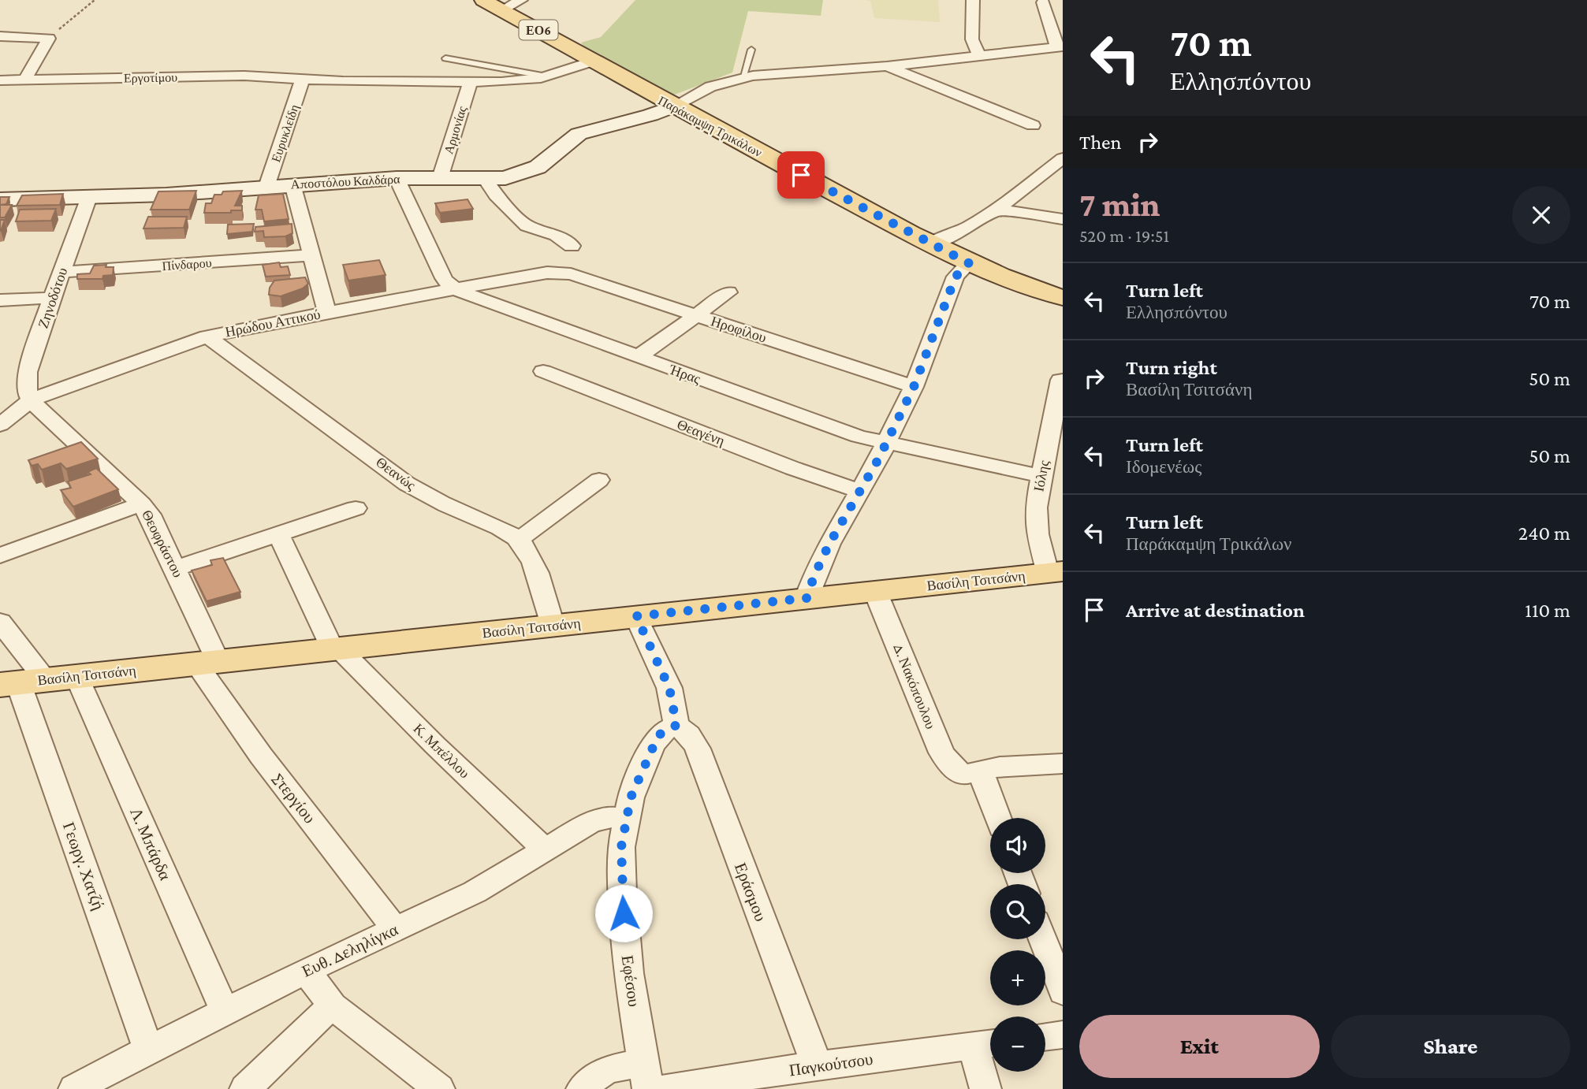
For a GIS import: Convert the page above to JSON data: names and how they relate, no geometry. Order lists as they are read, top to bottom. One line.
{"streets":{"main road":["ΕΟ6","Παράκαμψη Τρικάλων","Βασίλη Τσιτσάνη"],"street":["Εργοτίμου","Αρμονίας","Ευρυκλείδη","Αποστόλου Καλδάρα","Πίνδαρου","Ζηνοδότου","Ηρώδου Αττικού","Ηροφίλου","Ήρας","Θεαγένη","Θεανώς","Ιόλης","Θεοφράστου","Δ. Νακόπουλου","Κ. Μπέλλου","Στεργίου","Λ. Μπάρδα","Γεωργ. Χατζή","Εράσμου","Ευθ. Δεληλίγκα","Εφέσου","Παγκούτσου"]},"crossings":[["Εργοτίμου","Παράκαμψη Τρικάλων"],["Εργοτίμου","Αρμονίας"],["Εργοτίμου","Ευρυκλείδη"],["Παράκαμψη Τρικάλων","Αποστόλου Καλδάρα"],["Αρμονίας","Αποστόλου Καλδάρα"],["Ευρυκλείδη","Αποστόλου Καλδάρα"],["Αποστόλου Καλδάρα","Ζηνοδότου"],["Πίνδαρου","Ζηνοδότου"],["Ζηνοδότου","Ηρώδου Αττικού"],["Ζηνοδότου","Θεοφράστου"],["Ηρώδου Αττικού","Ηροφίλου"],["Ηρώδου Αττικού","Ήρας"],["Ηρώδου Αττικού","Θεανώς"],["Ηρώδου Αττικού","Θεοφράστου"],["Ήρας","Ιόλης"],["Θεανώς","Βασίλη Τσιτσάνη"],["Ιόλης","Βασίλη Τσιτσάνη"],["Θεοφράστου","Βασίλη Τσιτσάνη"],["Θεοφράστου","Στεργίου"],["Βασίλη Τσιτσάνη","Δ. Νακόπουλου"],["Βασίλη Τσιτσάνη","Κ. Μπέλλου"],["Βασίλη Τσιτσάνη","Στεργίου"],["Βασίλη Τσιτσάνη","Λ. Μπάρδα"],["Βασίλη Τσιτσάνη","Γεωργ. Χατζή"],["Κ. Μπέλλου","Ευθ. Δεληλίγκα"],["Στεργίου","Ευθ. Δεληλίγκα"],["Λ. Μπάρδα","Ευθ. Δεληλίγκα"],["Γεωργ. Χατζή","Ευθ. Δεληλίγκα"],["Εράσμου","Εφέσου"],["Εράσμου","Παγκούτσου"],["Ευθ. Δεληλίγκα","Εφέσου"]],"page":{"turn":["70 m","Ελλησπόντου"],"then":"Then","heading":["7 min","520 m · 19:51"],"list":[{"name":"Turn left","note":"Ελλησπόντου","value":"70 m"},{"name":"Turn right","note":"Βασίλη Τσιτσάνη","value":"50 m"},{"name":"Turn left","note":"Ιδομενέως","value":"50 m"},{"name":"Turn left","note":"Παράκαμψη Τρικάλων","value":"240 m"},{"name":"Arrive at destination","value":"110 m"}],"map_buttons":["+","−"],"buttons":["Exit","Share"]}}
